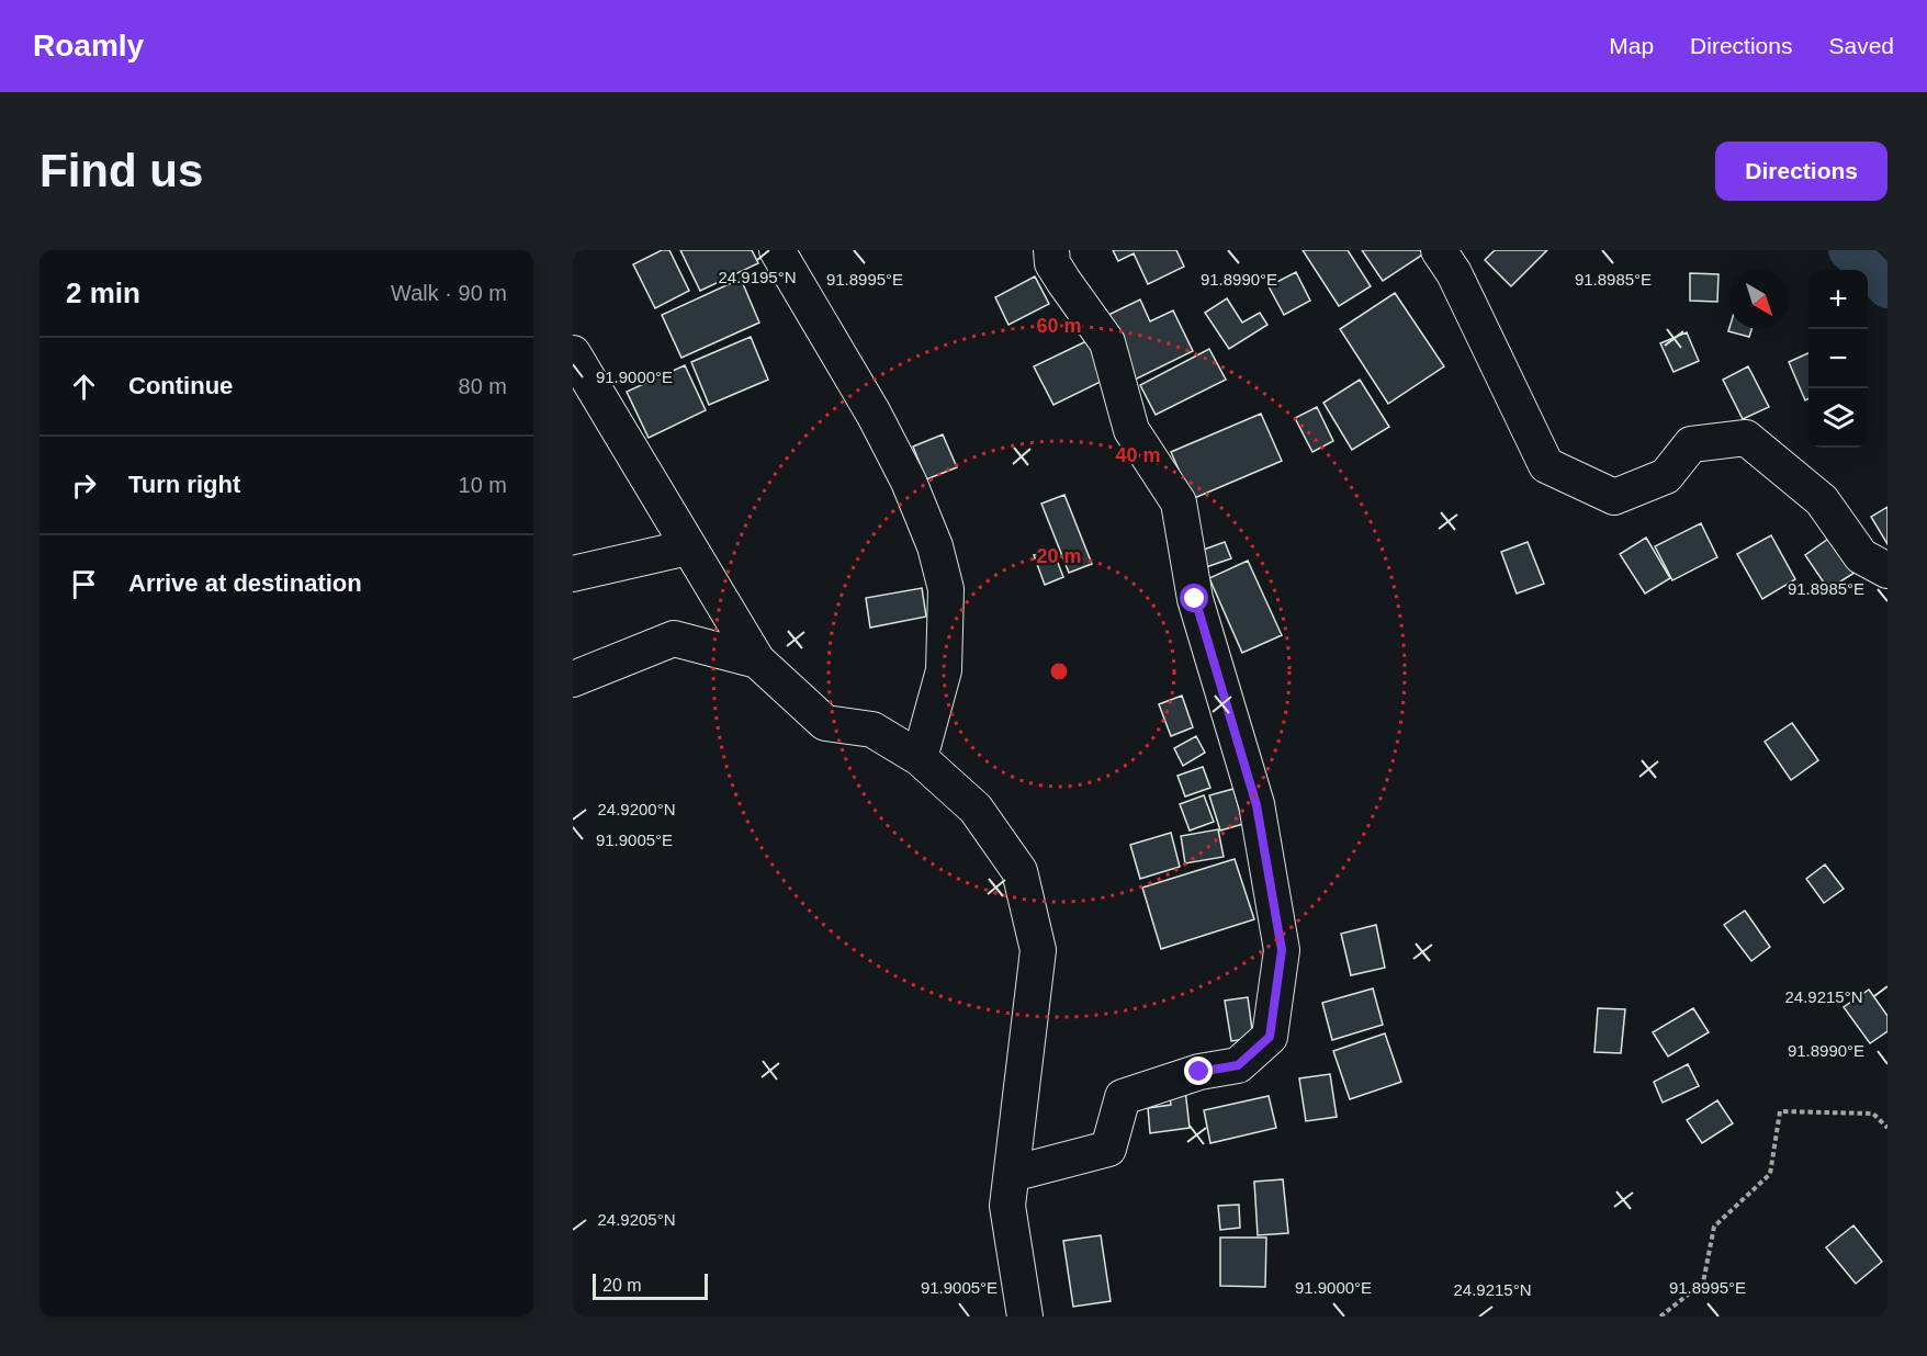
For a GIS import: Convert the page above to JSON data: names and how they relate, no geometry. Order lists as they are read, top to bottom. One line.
{"scale_bar":"20 m","north":"bottom right","page":{"header":"Roamly","nav":["Map","Directions","Saved"],"buttons":"Directions","title":"Find us","heading":["2 min","Walk · 90 m"],"map_buttons":["+","−"],"list":[["Continue","80 m"],["Turn right","10 m"],"Arrive at destination"],"scale":"20 m"},"coordinates":["24.9195°N","91.8990°E","91.8985°E","91.8995°E","91.9000°E","24.9200°N","91.9005°E","24.9215°N","24.9205°N"],"rings":["60 m","40 m","20 m"]}
